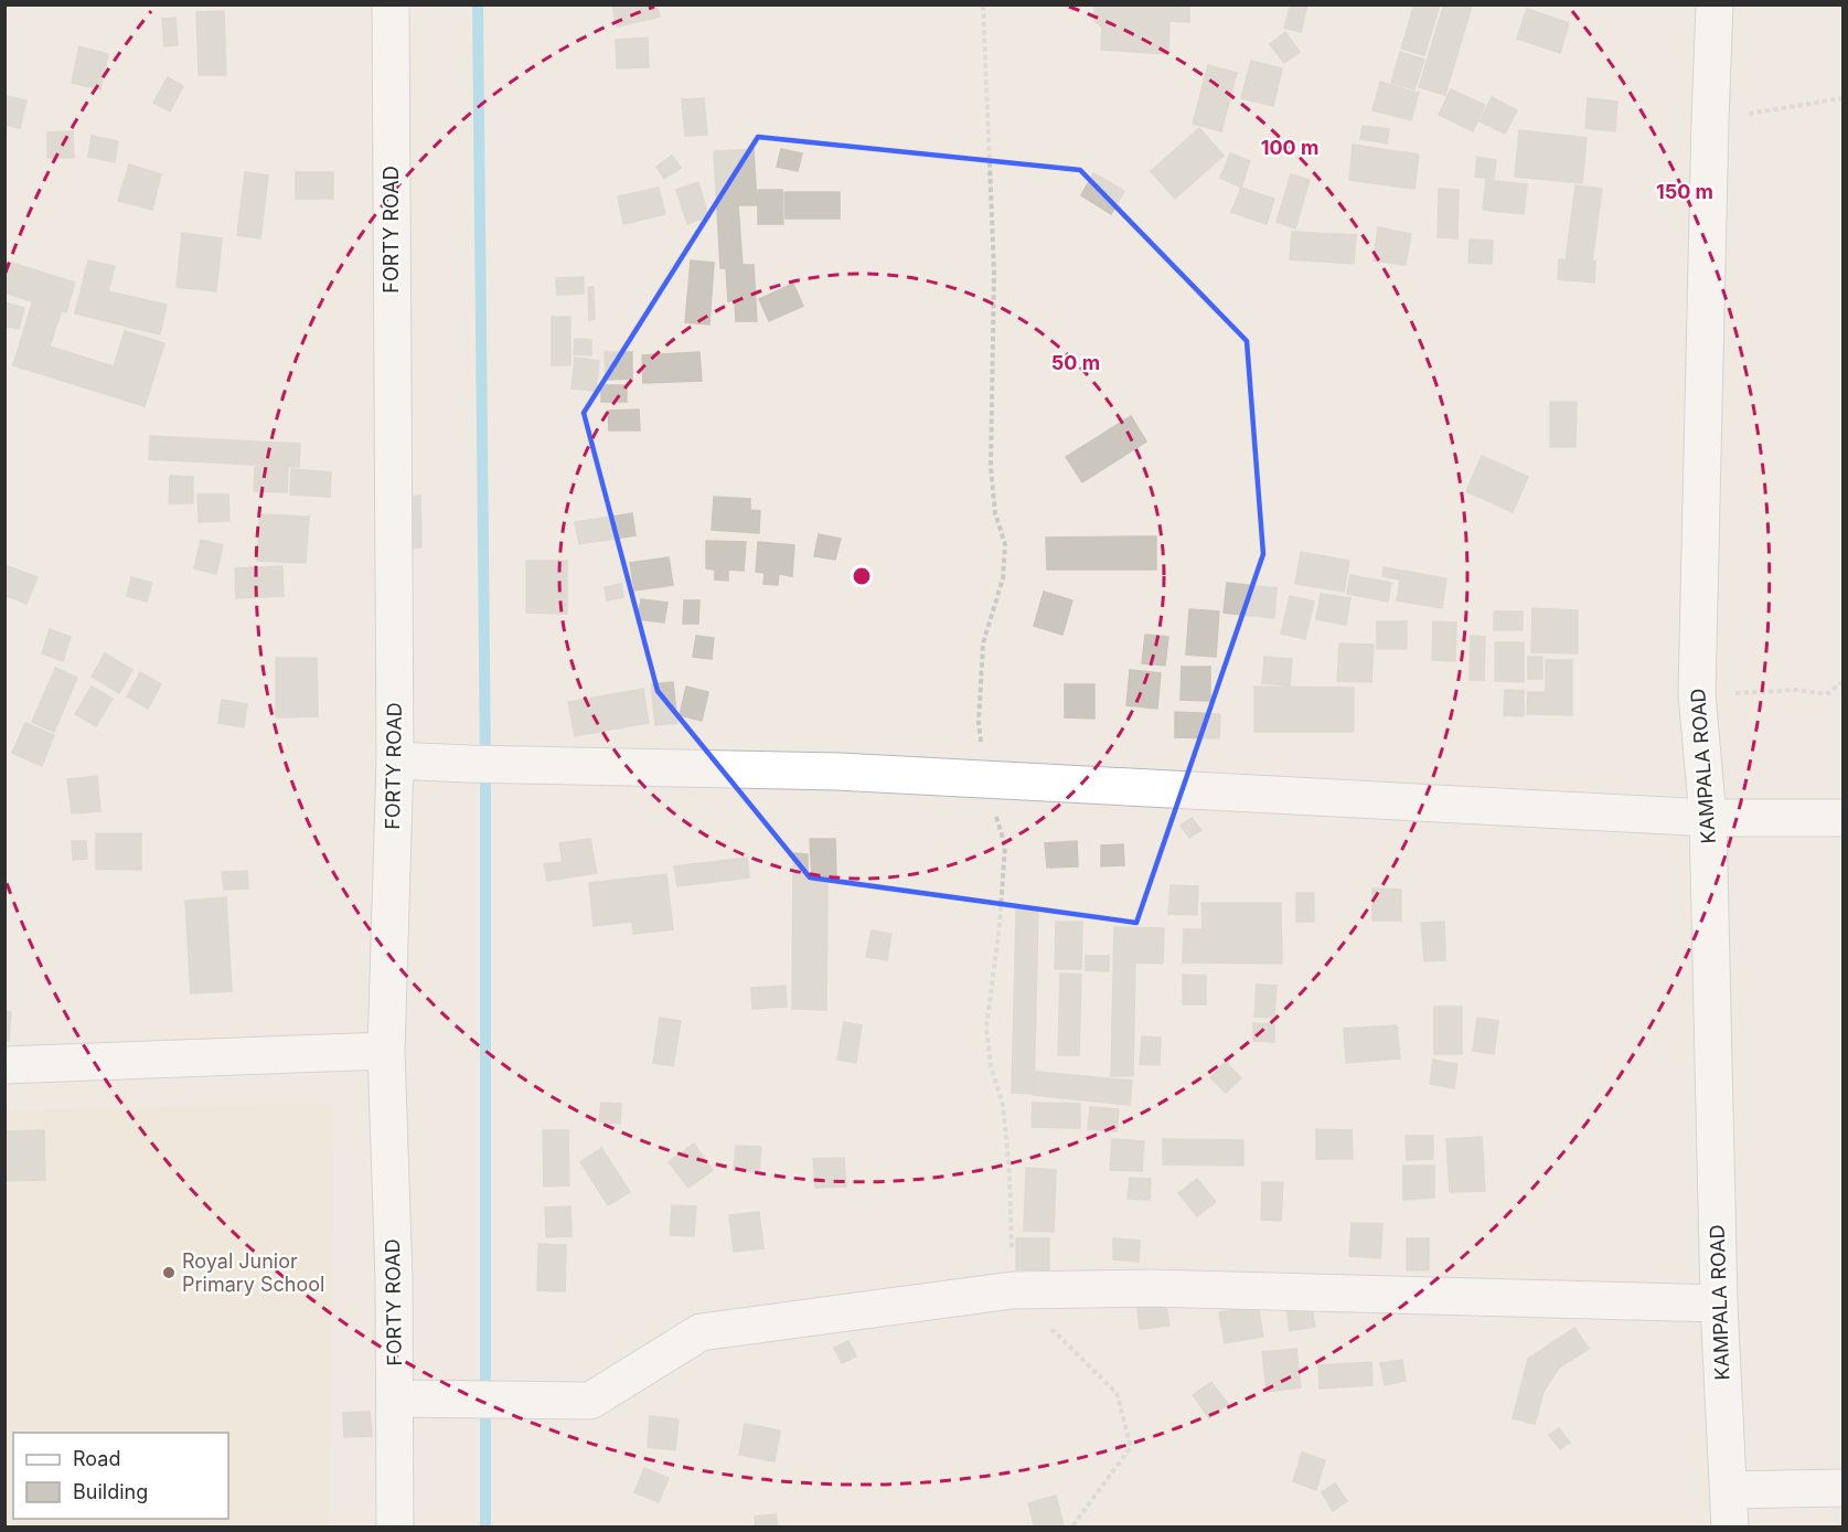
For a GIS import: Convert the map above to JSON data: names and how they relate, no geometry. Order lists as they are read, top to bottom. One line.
{"streets":{"street":["FORTY ROAD","KAMPALA ROAD"]},"places":["Royal Junior Primary School"],"legend":["Road","Building"],"rings":["100 m","150 m","50 m"]}
